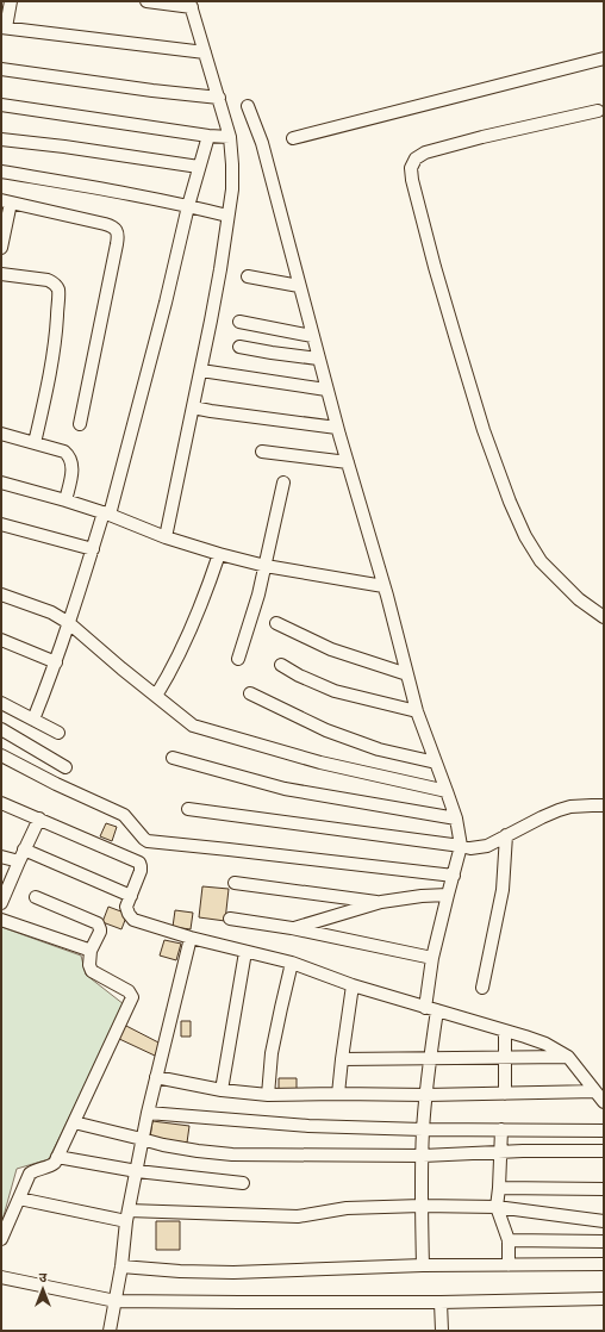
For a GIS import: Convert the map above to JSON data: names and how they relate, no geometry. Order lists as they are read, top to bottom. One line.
{"north":"top"}
